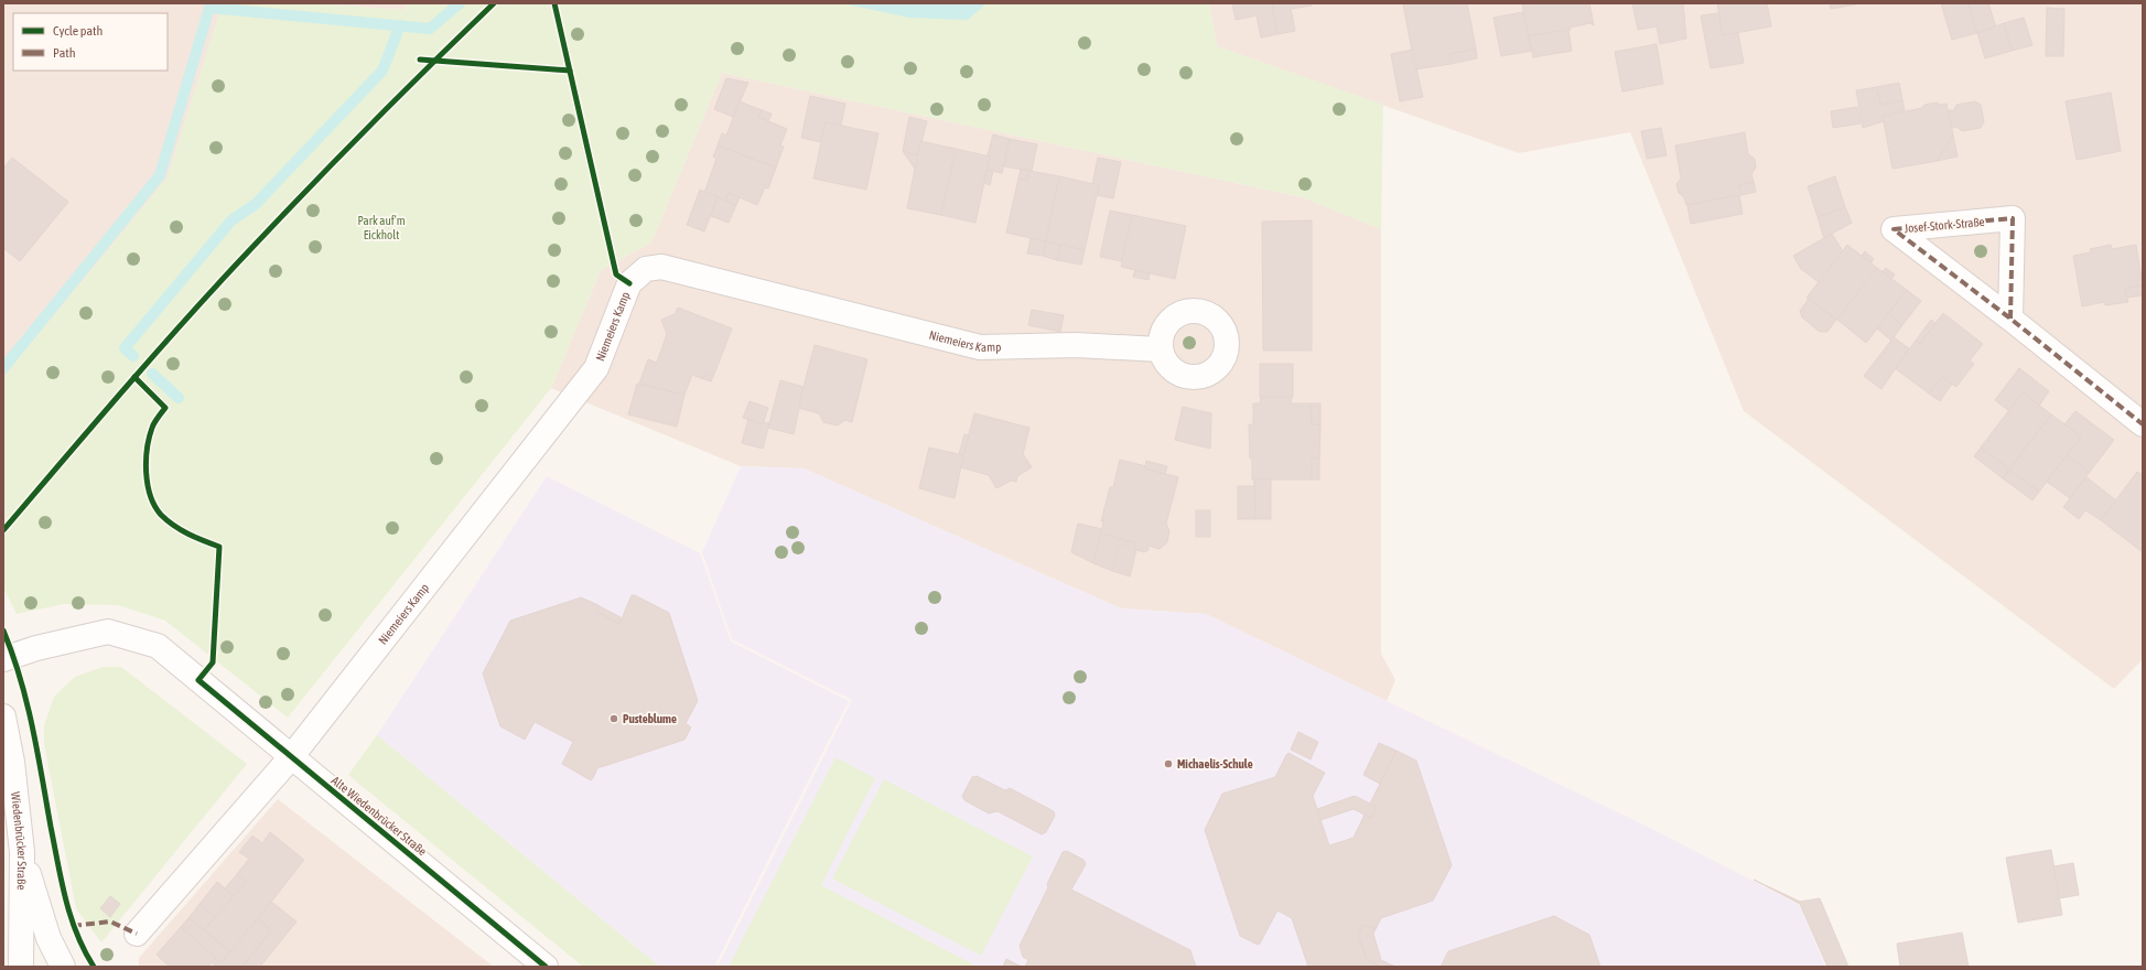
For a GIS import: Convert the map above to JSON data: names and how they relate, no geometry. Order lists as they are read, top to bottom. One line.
{"streets":{"street":["Josef-Stork-Straße","Niemeiers Kamp","Alte Wiedenbrücker Straße","Wiedenbrücker Straße"]},"crossings":[["Niemeiers Kamp","Alte Wiedenbrücker Straße"]],"parks":["Park auf‘m Eickholt"],"places":["Pusteblume","Michaelis-Schule"],"legend":["Cycle path","Path"]}
